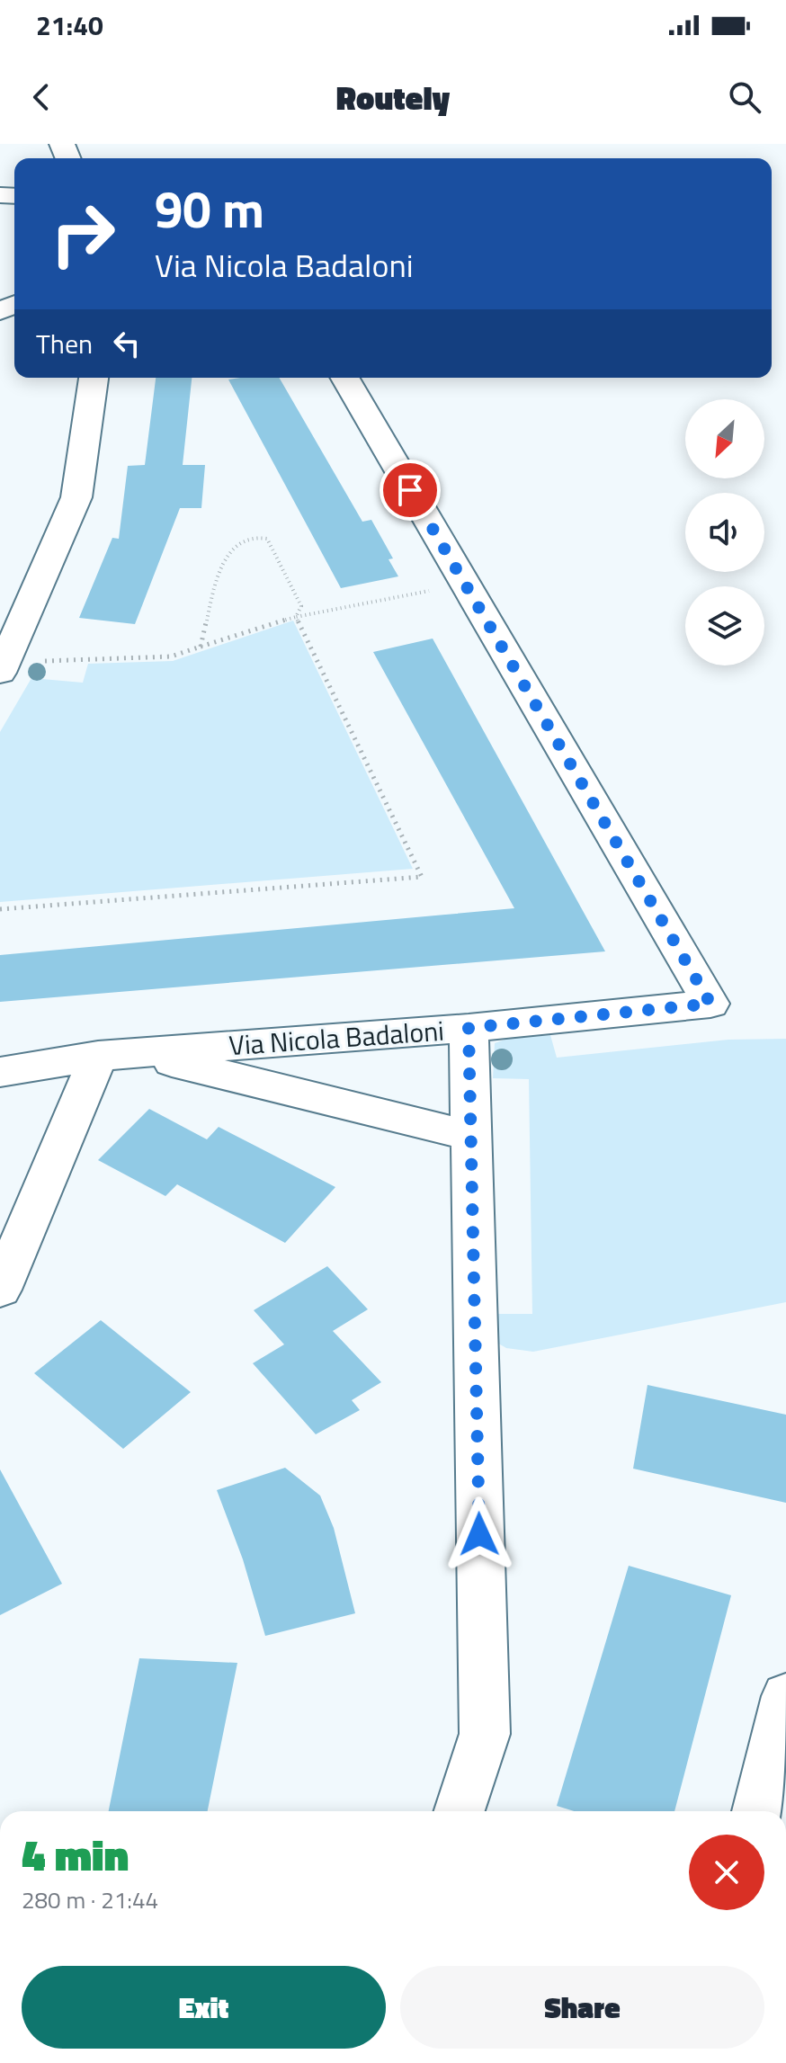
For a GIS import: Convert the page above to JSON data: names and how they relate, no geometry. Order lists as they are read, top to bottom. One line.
{"streets":{"street":["Via Nicola Badaloni"]},"north":"bottom left","page":{"status":"21:40","header":"Routely","turn":["90 m","Via Nicola Badaloni"],"then":"Then","heading":["4 min","280 m · 21:44"],"buttons":["Exit","Share"]}}
